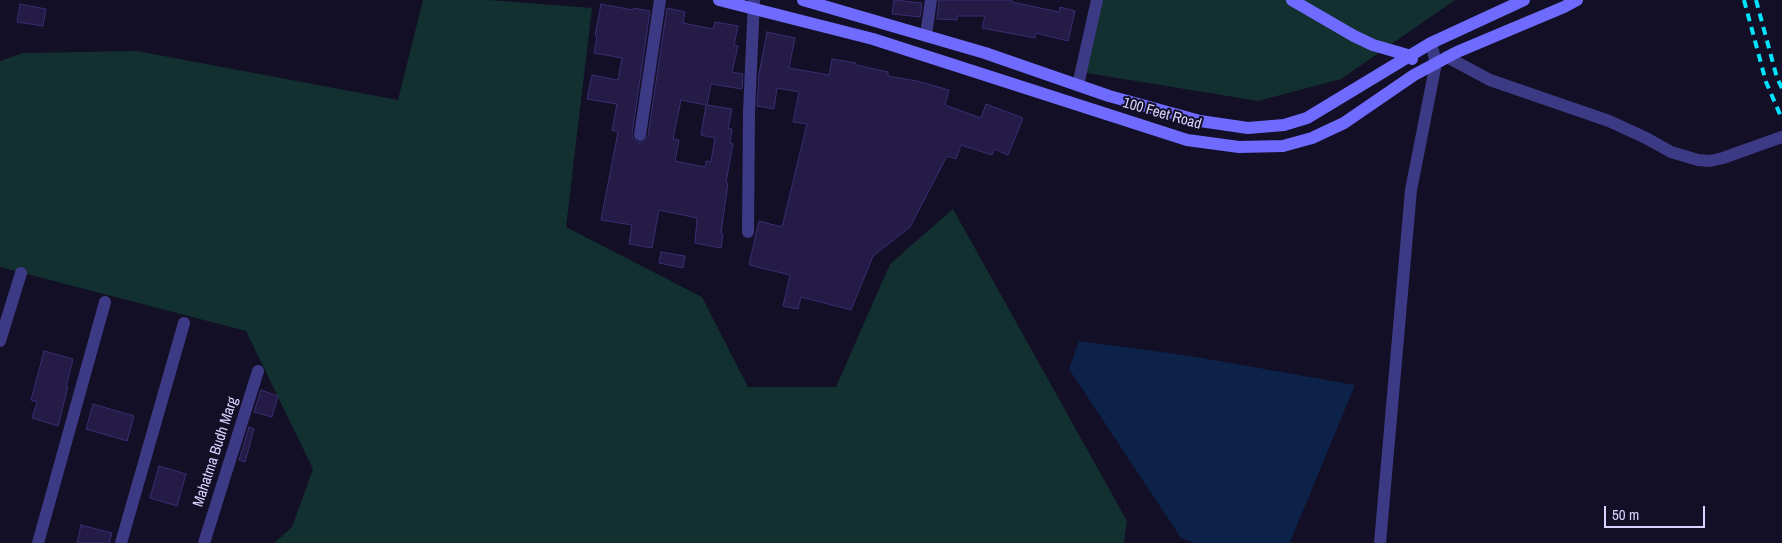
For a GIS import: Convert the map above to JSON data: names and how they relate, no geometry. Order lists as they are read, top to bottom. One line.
{"streets":{"street":["100 Feet Road","Mahatma Budh Marg"]},"scale_bar":"50 m"}
